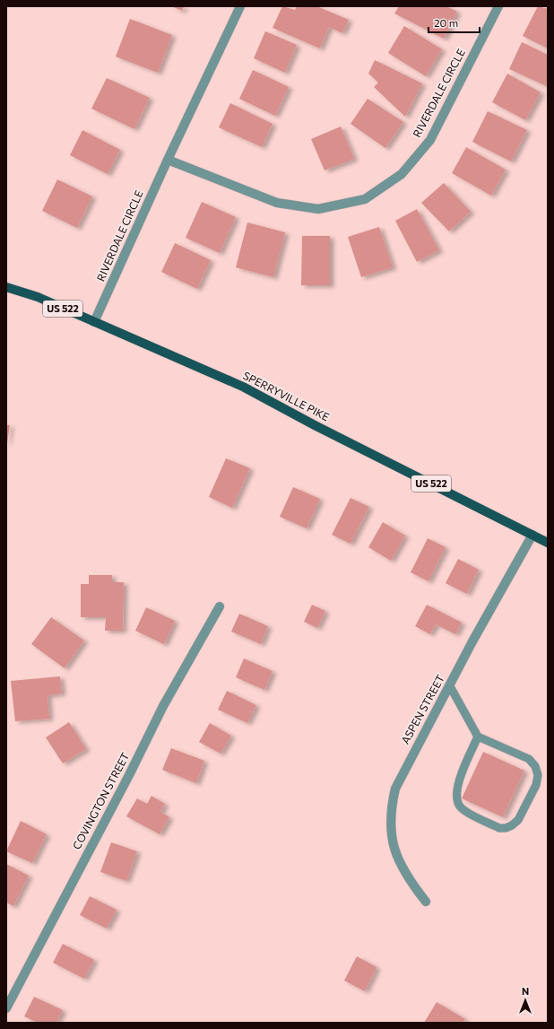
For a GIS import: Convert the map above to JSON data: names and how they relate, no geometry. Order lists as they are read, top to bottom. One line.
{"streets":{"main road":["US 522","SPERRYVILLE PIKE"],"street":["RIVERDALE CIRCLE","ASPEN STREET","COVINGTON STREET"]},"crossings":[["RIVERDALE CIRCLE","SPERRYVILLE PIKE"],["SPERRYVILLE PIKE","ASPEN STREET"]],"scale_bar":"20 m","north":"top"}
